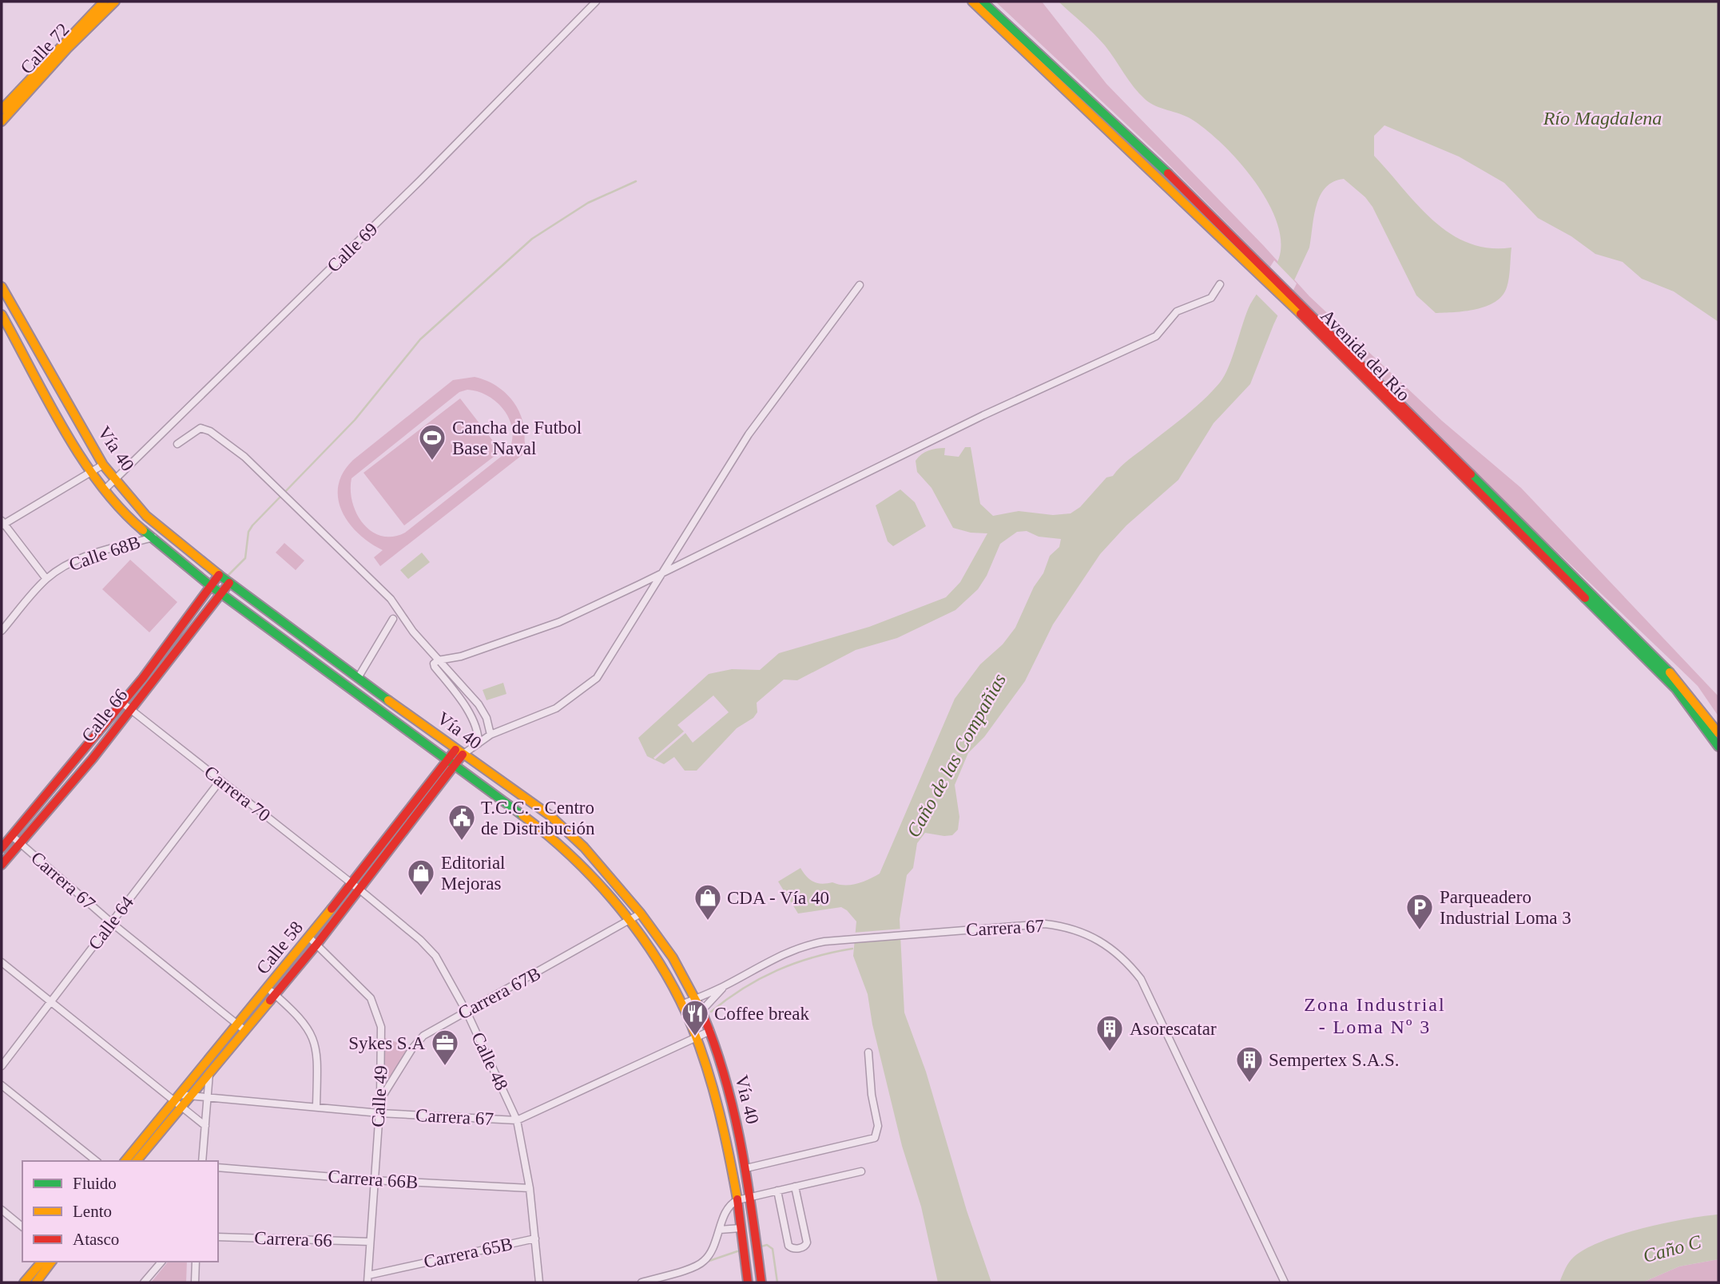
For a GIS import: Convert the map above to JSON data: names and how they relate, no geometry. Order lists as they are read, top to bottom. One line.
{"streets":{"main road":["Calle 72","Avenida del Río","Vía 40","Calle 66","Calle 58"],"street":["Calle 69","Calle 68B","Carrera 70","Carrera 67","Calle 64","Carrera 67B","Calle 48","Calle 49","Carrera 66B","Carrera 66","Carrera 65B"]},"crossings":[["Calle 69","Vía 40"],["Vía 40","Calle 68B"],["Vía 40","Calle 66"],["Vía 40","Carrera 67"],["Vía 40","Calle 58"],["Vía 40","Carrera 67B"],["Calle 66","Carrera 70"],["Calle 66","Carrera 67"],["Carrera 70","Calle 64"],["Carrera 70","Calle 58"],["Carrera 70","Calle 48"],["Carrera 67","Calle 64"],["Carrera 67","Calle 58"],["Carrera 67","Calle 48"],["Carrera 67","Calle 49"],["Calle 58","Calle 48"],["Calle 58","Calle 49"],["Carrera 67B","Calle 48"],["Carrera 67B","Calle 49"],["Calle 48","Carrera 66B"],["Calle 48","Carrera 65B"],["Calle 49","Carrera 66B"],["Calle 49","Carrera 66"],["Calle 49","Carrera 65B"]],"districts":["Zona Industrial - Loma Nº 3"],"water":["Río Magdalena","Caño de las Compañias","Caño C"],"places":{"sports":["Cancha de Futbol Base Naval"],"public building":["T.C.C. - Centro de Distribución"],"shop":["Editorial Mejoras","CDA - Vía 40"],"parking":["Parqueadero Industrial Loma 3"],"restaurant":["Coffee break"],"building":["Asorescatar","Sempertex S.A.S."],"office":["Sykes S.A"]},"legend":["Fluido","Lento","Atasco"]}
